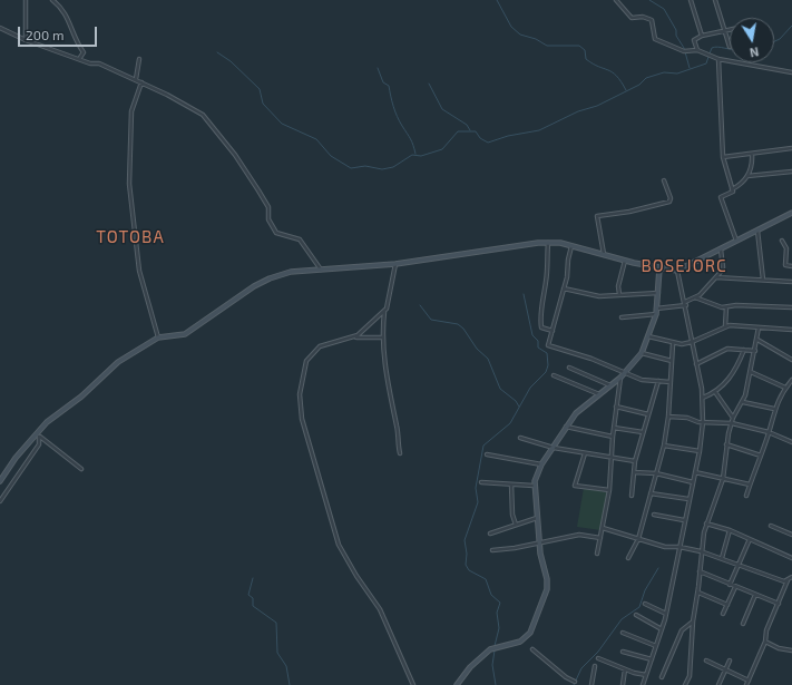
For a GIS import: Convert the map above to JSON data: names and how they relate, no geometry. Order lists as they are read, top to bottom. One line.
{"districts":["TOTOBA","BOSEJORC"],"scale_bar":"200 m","north":"bottom"}
